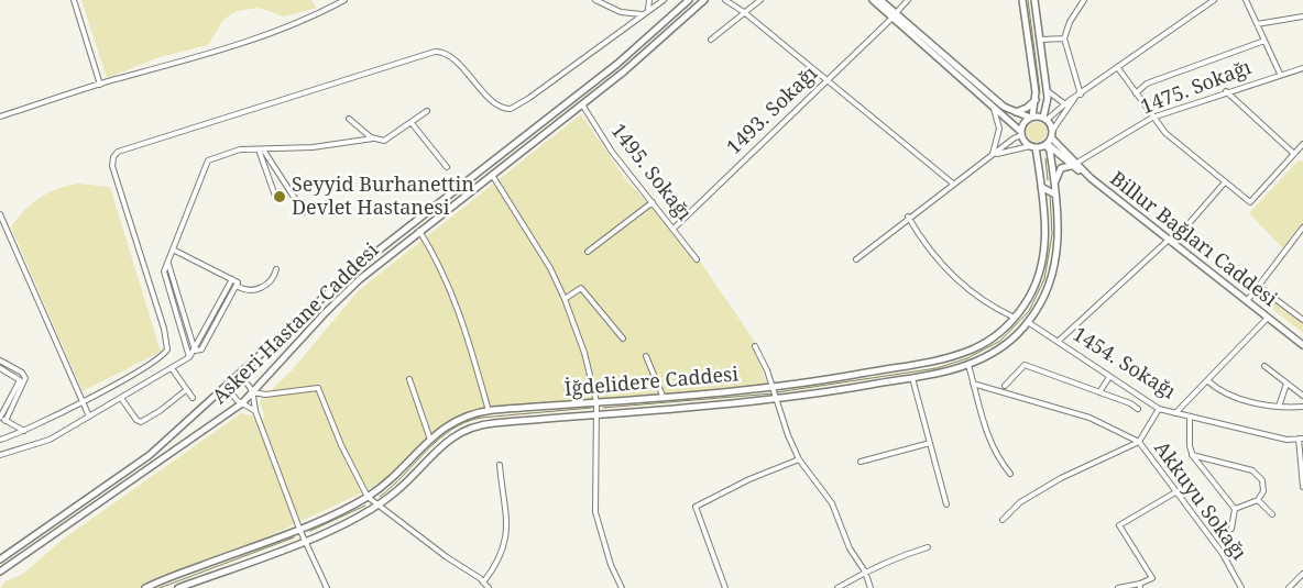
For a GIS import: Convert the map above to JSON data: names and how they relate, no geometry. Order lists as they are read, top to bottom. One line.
{"streets":{"street":["1475. Sokağı","1493. Sokağı","1495. Sokağı","Billur Bağları Caddesi","Askeri Hastane Caddesi","1454. Sokağı","İğdelidere Caddesi","Akkuyu Sokağı"]},"crossings":[["1475. Sokağı","Billur Bağları Caddesi"],["1493. Sokağı","1495. Sokağı"],["1495. Sokağı","Askeri Hastane Caddesi"],["1454. Sokağı","İğdelidere Caddesi"]],"places":["Seyyid Burhanettin Devlet Hastanesi"]}
